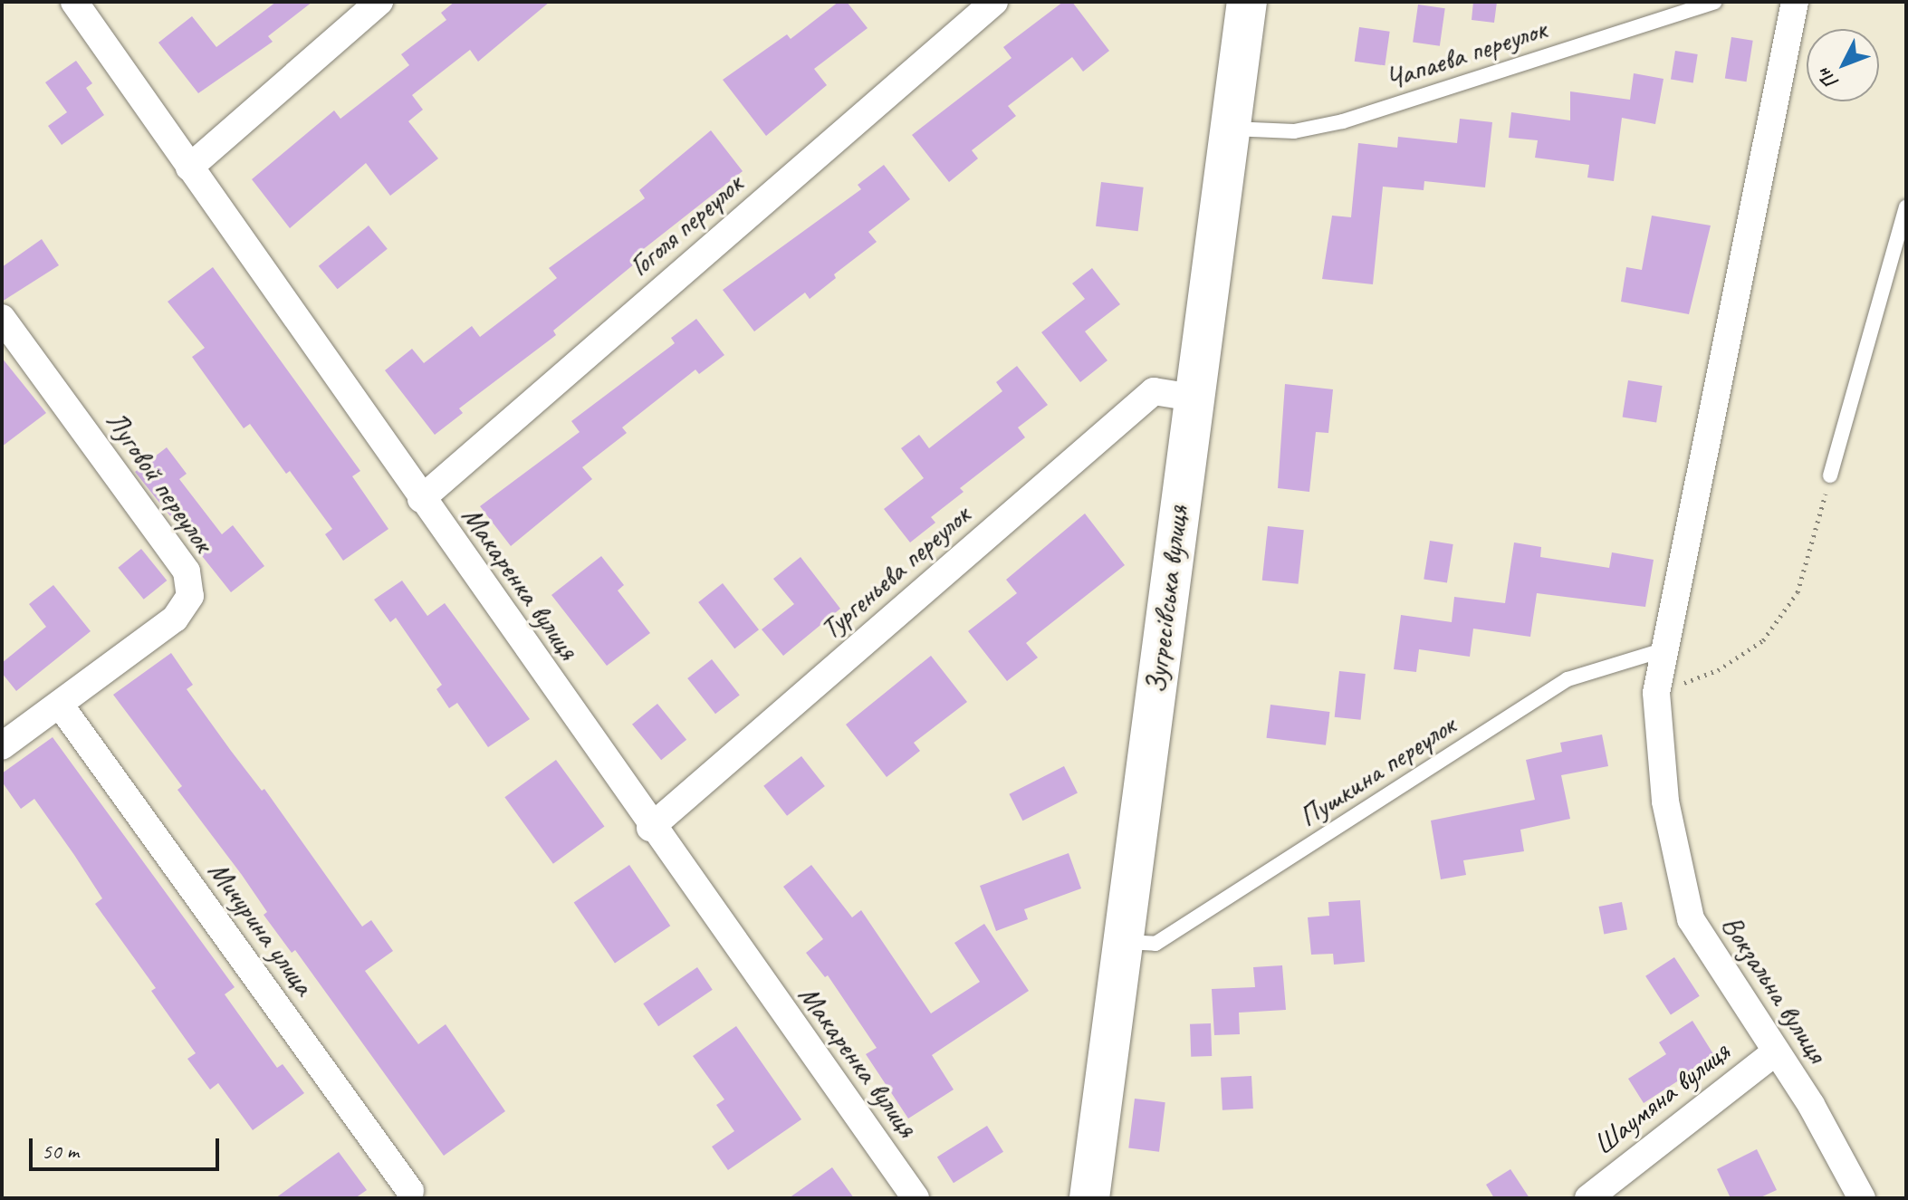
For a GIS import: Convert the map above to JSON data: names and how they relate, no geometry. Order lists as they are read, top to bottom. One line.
{"streets":{"street":["Гоголя переулок","Луговой переулок","Тургеньева переулок","Макаренка вулиця","Зугресівська вулиця","Мичурина улица","Вокзальна вулиця","Шаумяна вулиця"],"lane":["Чапаева переулок","Пушкина переулок"]},"crossings":[["Чапаева переулок","Зугресівська вулиця"],["Гоголя переулок","Макаренка вулиця"],["Луговой переулок","Мичурина улица"],["Тургеньева переулок","Макаренка вулиця"],["Тургеньева переулок","Зугресівська вулиця"],["Зугресівська вулиця","Пушкина переулок"],["Пушкина переулок","Вокзальна вулиця"],["Вокзальна вулиця","Шаумяна вулиця"]],"scale_bar":"50 m","north":"bottom left"}
